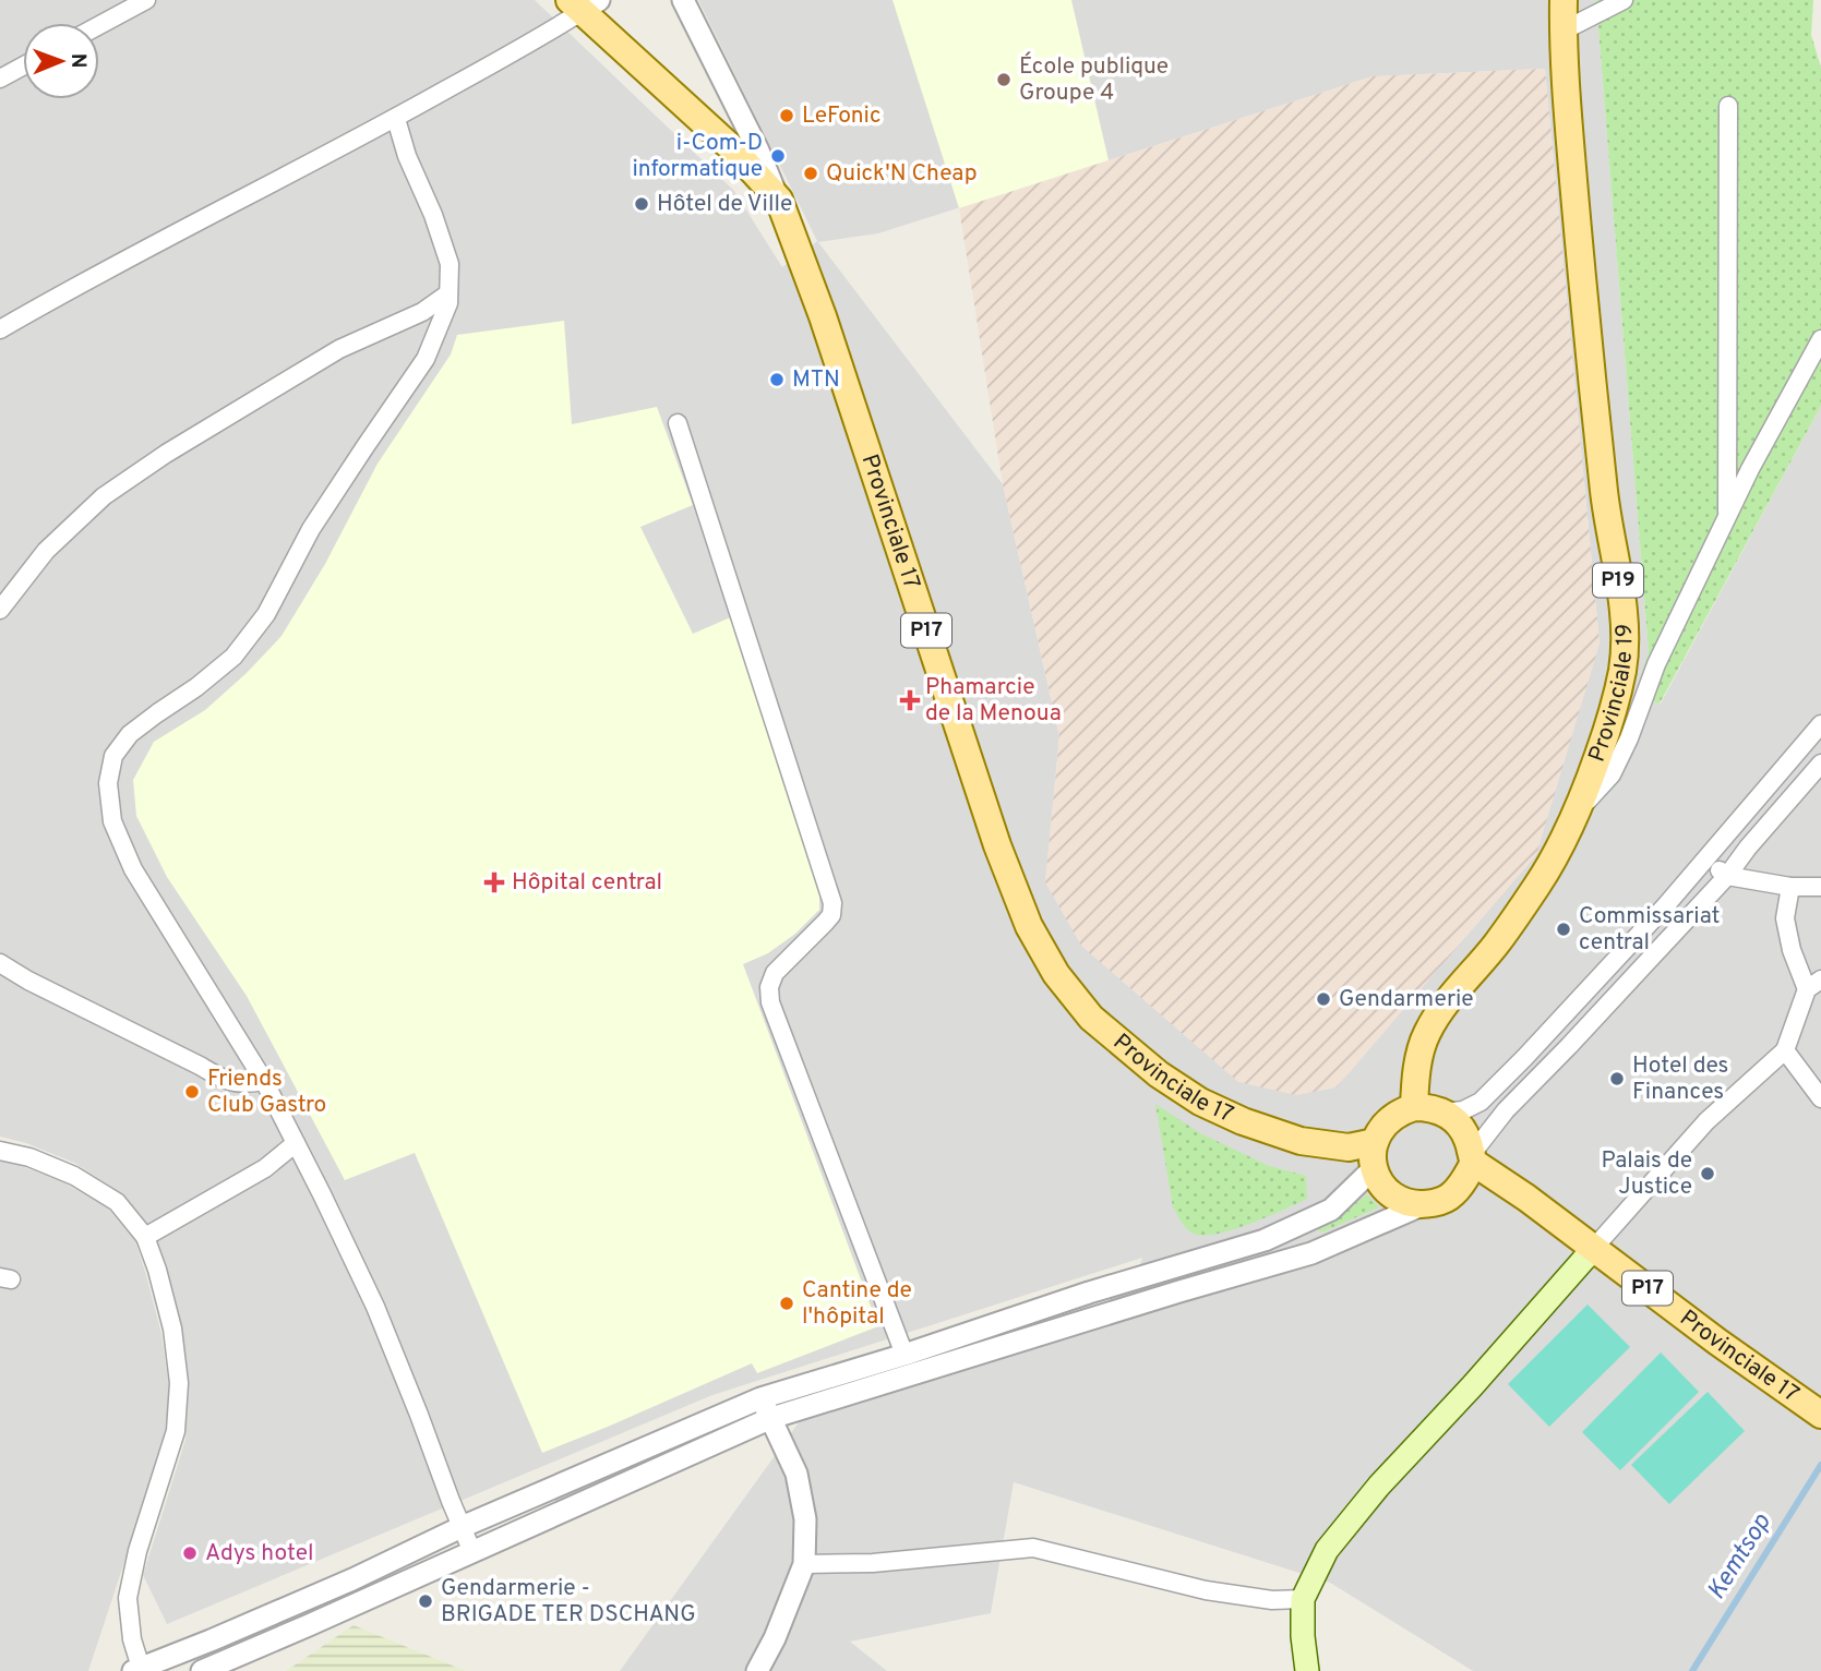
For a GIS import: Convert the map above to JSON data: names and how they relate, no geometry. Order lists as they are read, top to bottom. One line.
{"streets":{"main road":["Provinciale 17","P19","P17","Provinciale 19"]},"crossings":[["Provinciale 17","Provinciale 19"]],"water":["Kemtsop"],"places":{"other":["École publique Groupe 4","LeFonic","i-Com-D informatique","Quick'N Cheap","Hôtel de Ville","MTN","Commissariat central","Gendarmerie","Hotel des Finances","Friends Club Gastro","Palais de Justice","Cantine de l'hôpital","Adys hotel","Gendarmerie - BRIGADE TER DSCHANG"],"health":["Phamarcie de la Menoua","Hôpital central"]},"north":"right"}
